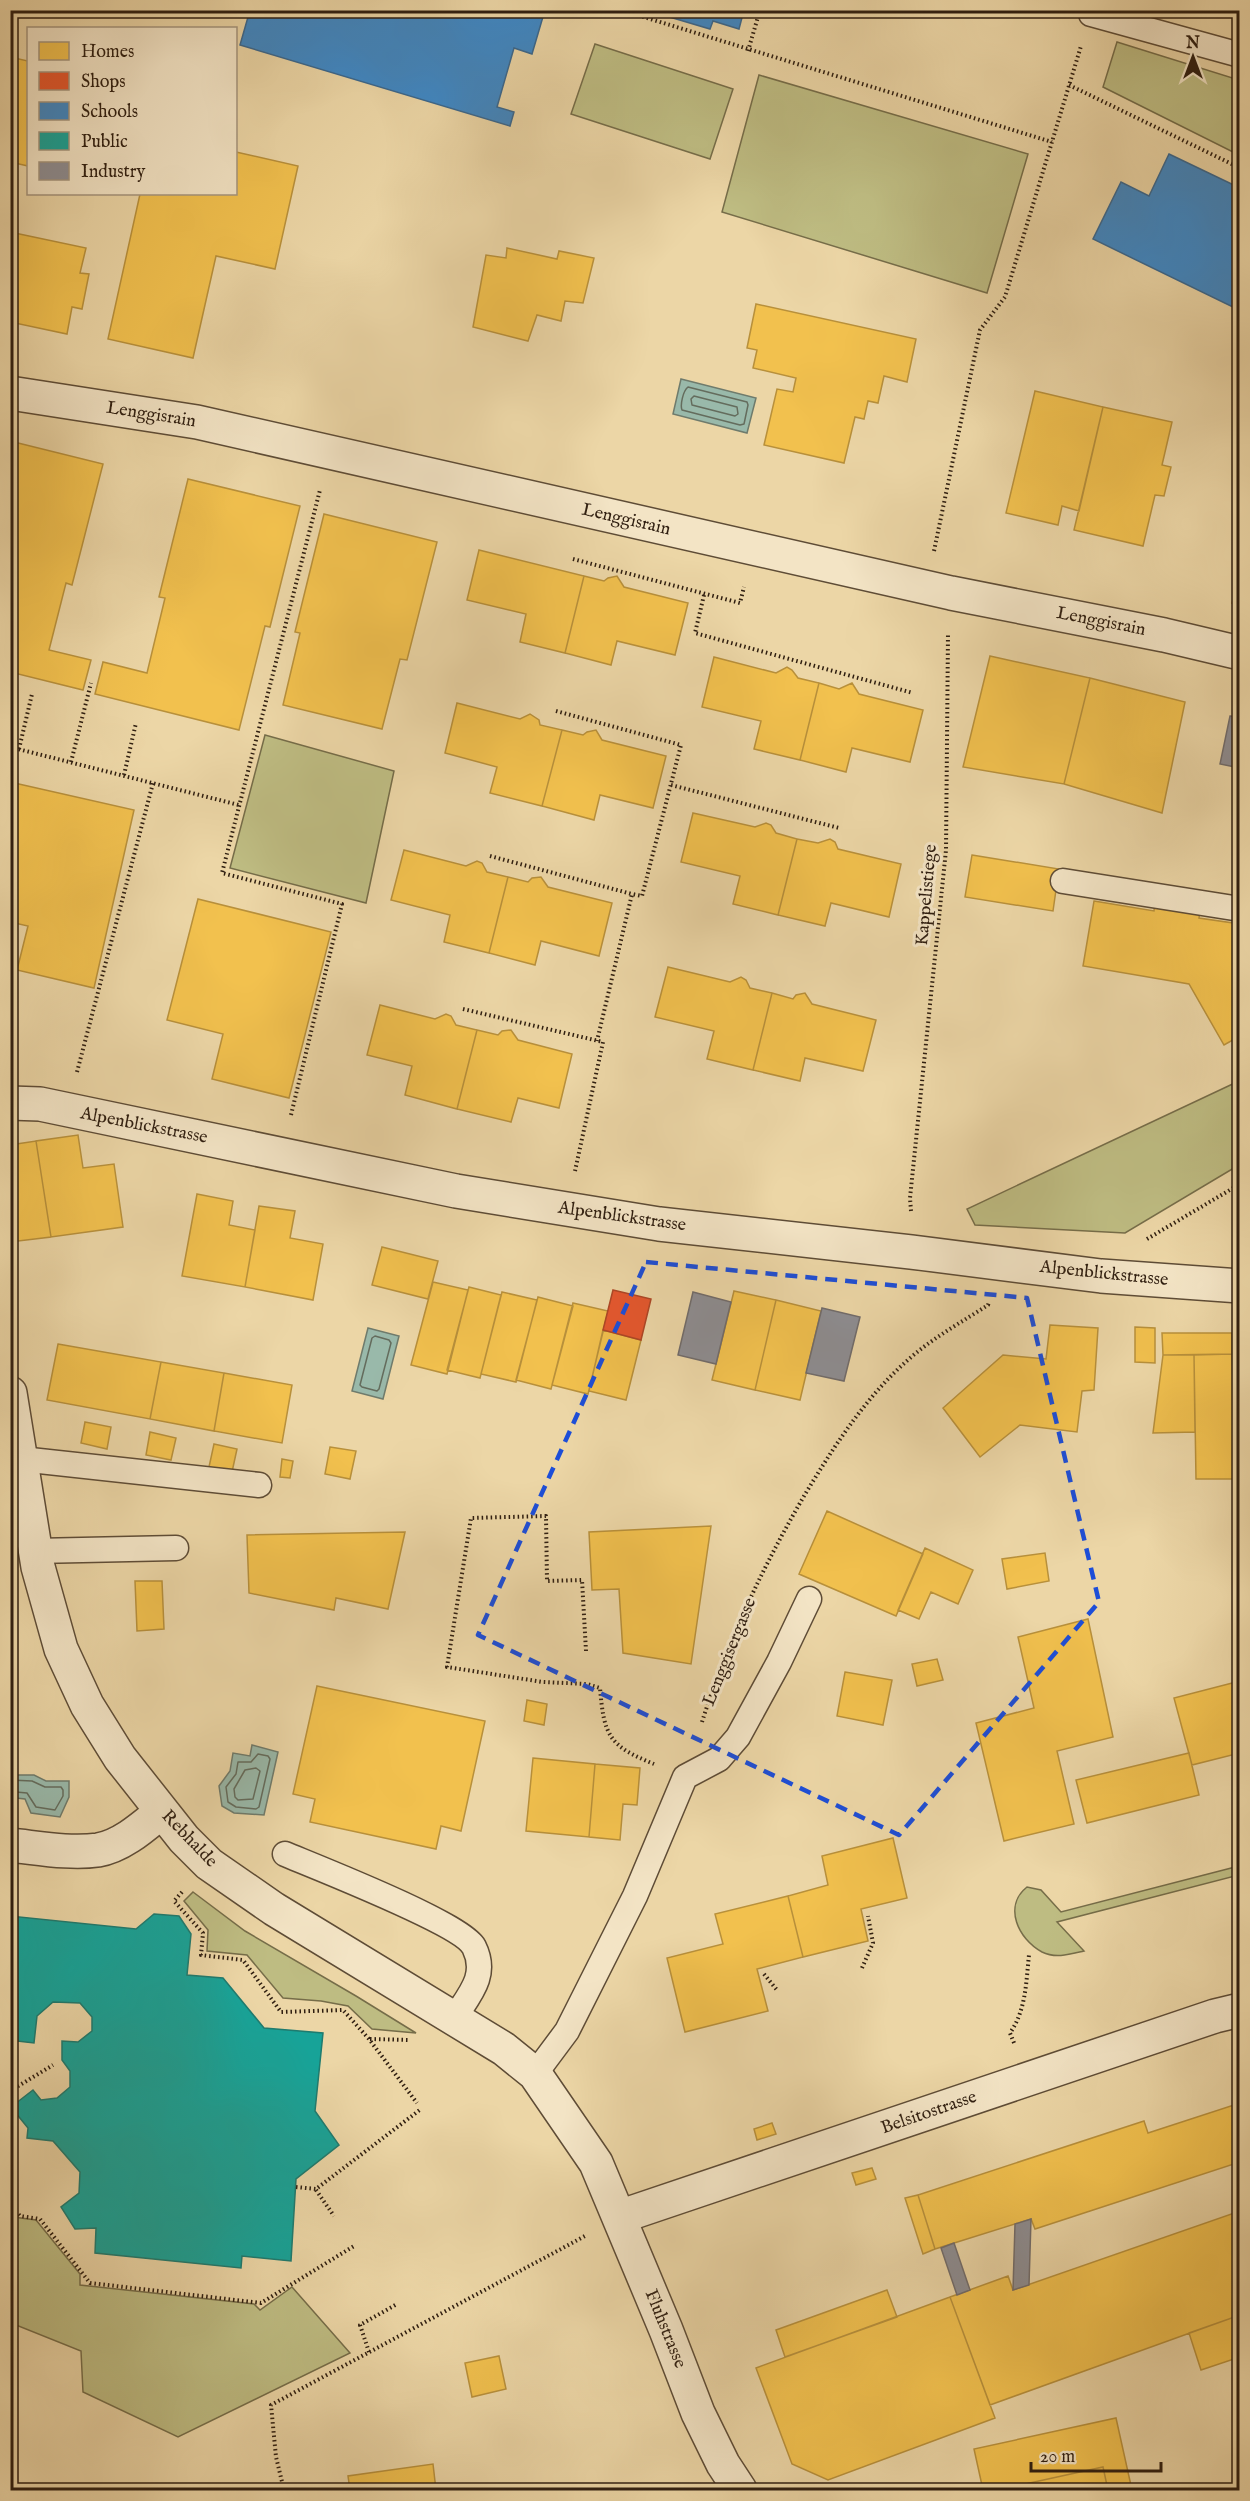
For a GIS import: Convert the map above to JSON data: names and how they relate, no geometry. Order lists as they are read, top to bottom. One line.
{"streets":{"street":["Lenggisrain","Alpenblickstrasse","Rebhalde","Belsitostrasse","Fluhstrasse"],"path":["Kappelistiege","Lenggisergasse"]},"crossings":[["Lenggisrain","Kappelistiege"],["Rebhalde","Fluhstrasse"],["Belsitostrasse","Fluhstrasse"]],"legend":["Homes","Shops","Schools","Public","Industry"],"scale_bar":"20 m","north":"top"}
